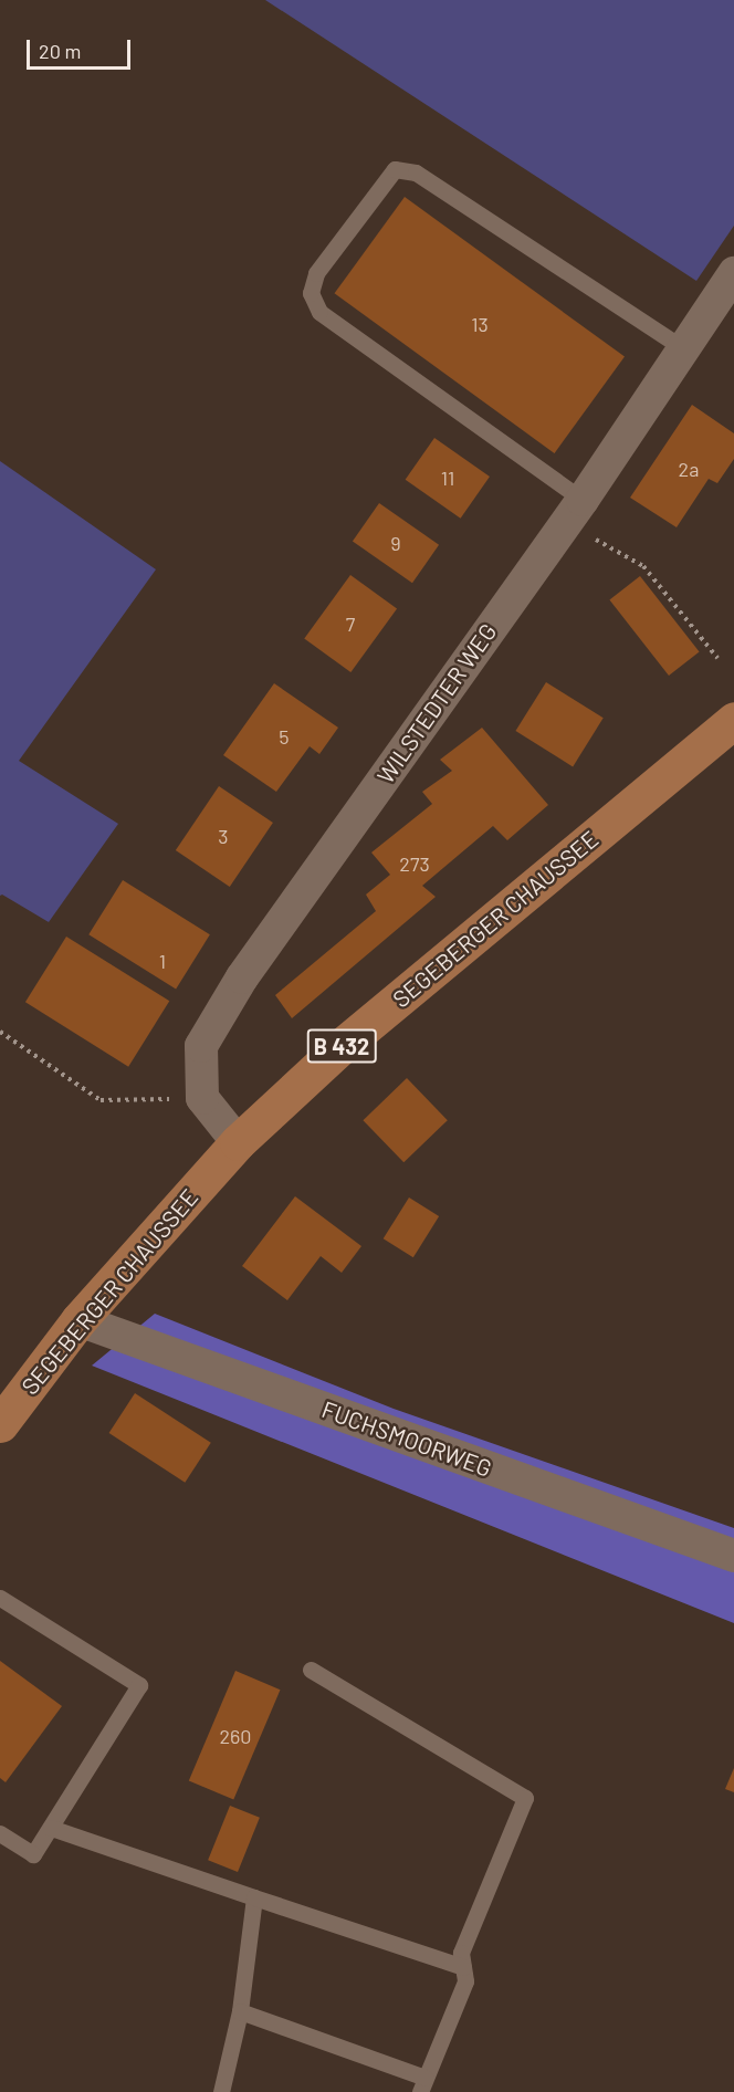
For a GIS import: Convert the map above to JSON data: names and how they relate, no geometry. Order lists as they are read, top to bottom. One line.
{"streets":{"main road":["SEGEBERGER CHAUSSEE","B 432"],"street":["WILSTEDTER WEG","FUCHSMOORWEG"]},"crossings":[["SEGEBERGER CHAUSSEE","FUCHSMOORWEG"]],"house_numbers":["13","2a","11","9","7","5","3","273","1","260"],"scale_bar":"20 m"}
